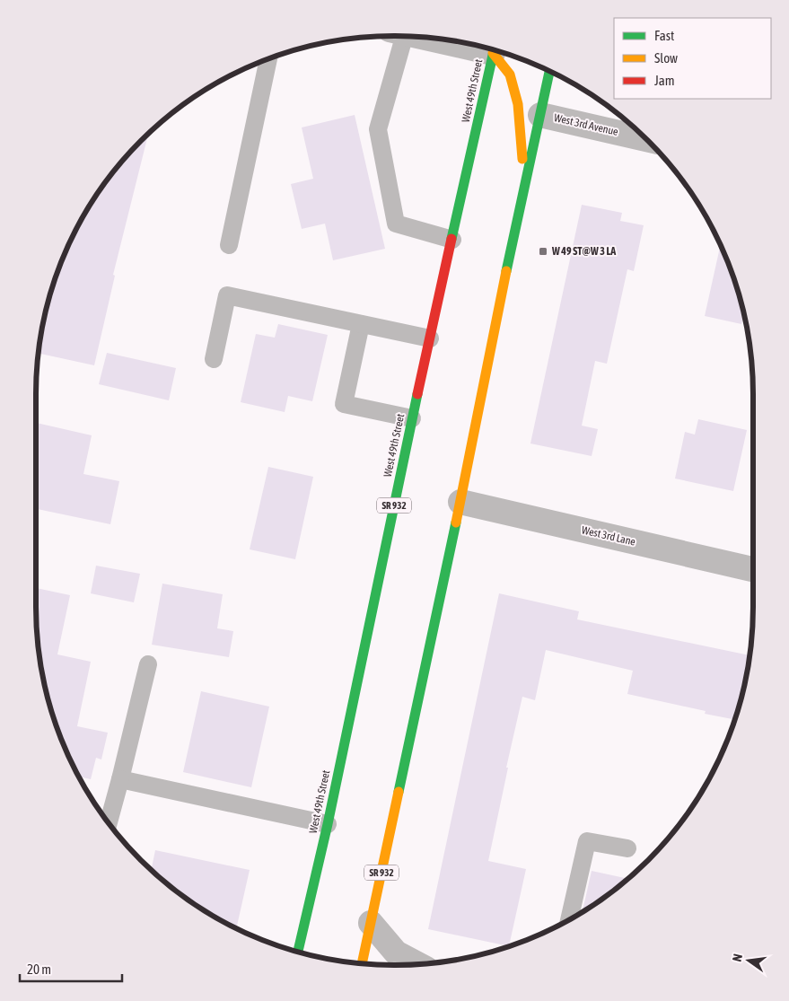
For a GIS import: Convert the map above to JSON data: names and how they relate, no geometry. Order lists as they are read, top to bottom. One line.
{"streets":{"main road":["West 49th Street","SR 932"],"street":["West 3rd Avenue","West 3rd Lane"]},"crossings":[["West 3rd Avenue","SR 932"],["SR 932","West 3rd Lane"]],"places":{"transit":["W 49 ST@W 3 LA"]},"legend":["Fast","Slow","Jam"],"scale_bar":"20 m","north":"left"}
